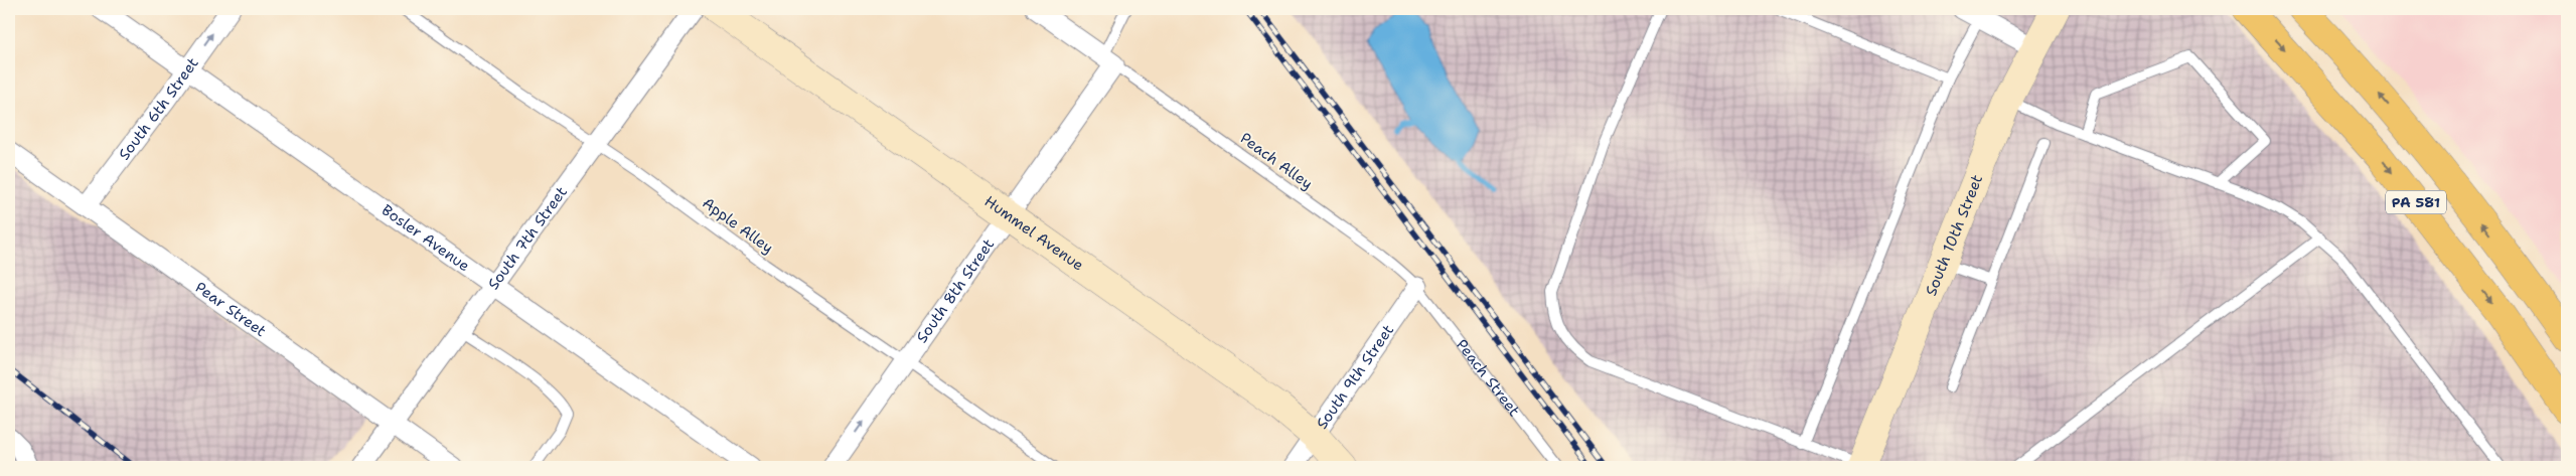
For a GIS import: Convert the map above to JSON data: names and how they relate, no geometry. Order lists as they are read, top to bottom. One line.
{"streets":{"highway":["PA 581"],"main road":["Hummel Avenue","South 10th Street"],"street":["South 6th Street","South 7th Street","Bosler Avenue","South 8th Street","Pear Street","South 9th Street"],"lane":["Peach Alley","Apple Alley","Peach Street"]},"crossings":[["South 6th Street","Bosler Avenue"],["South 6th Street","Pear Street"],["Peach Alley","South 8th Street"],["Peach Alley","Peach Street"],["Peach Alley","South 9th Street"],["Apple Alley","South 7th Street"],["Apple Alley","South 8th Street"],["Hummel Avenue","South 8th Street"],["Hummel Avenue","South 9th Street"],["South 7th Street","Bosler Avenue"],["South 7th Street","Pear Street"],["Peach Street","South 9th Street"]]}
